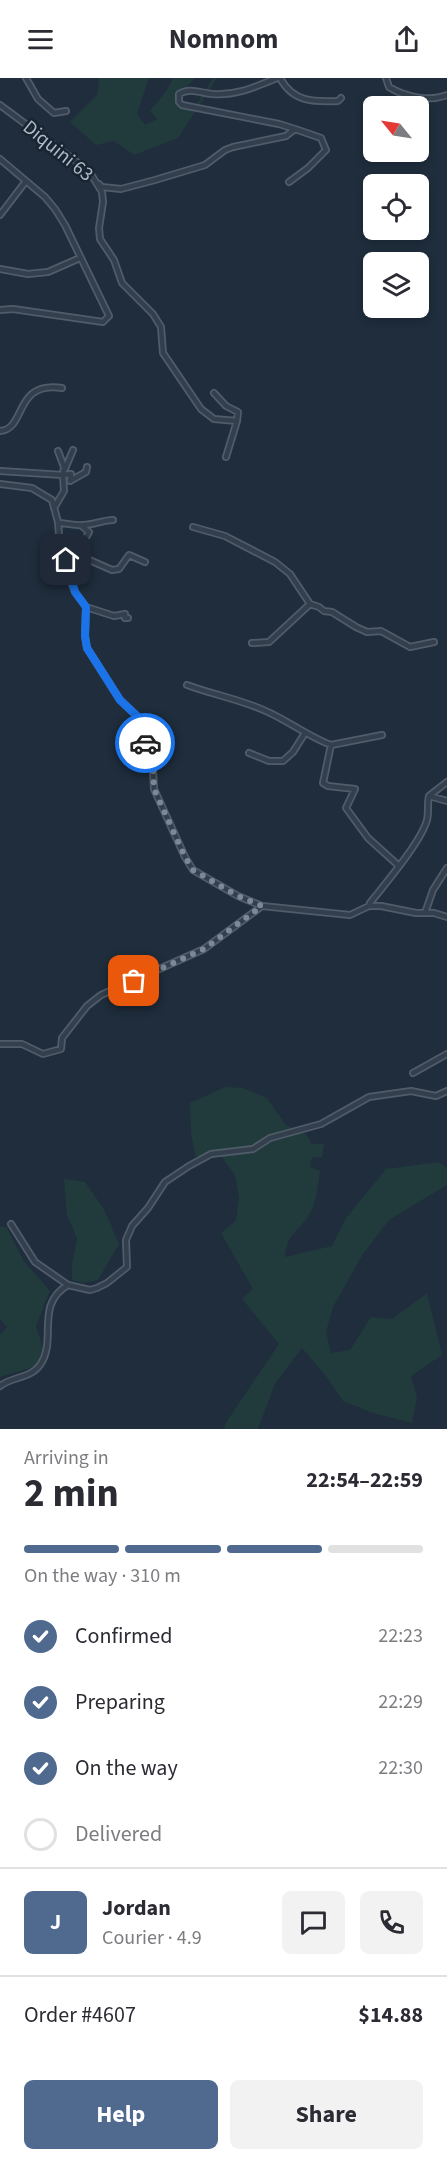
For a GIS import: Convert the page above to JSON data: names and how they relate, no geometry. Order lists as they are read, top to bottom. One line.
{"streets":{"street":["Diquini 63"]},"north":"top left","page":{"header":"Nomnom","heading":["2 min","Arriving in","22:54–22:59"],"panel":["Jordan","Courier · 4.9","Order #4607","$14.88"],"bar":"On the way · 310 m","list":[["Confirmed","22:23"],["Preparing","22:29"],["On the way","22:30"],"Delivered"],"round":"J","buttons":["Help","Share"]}}
